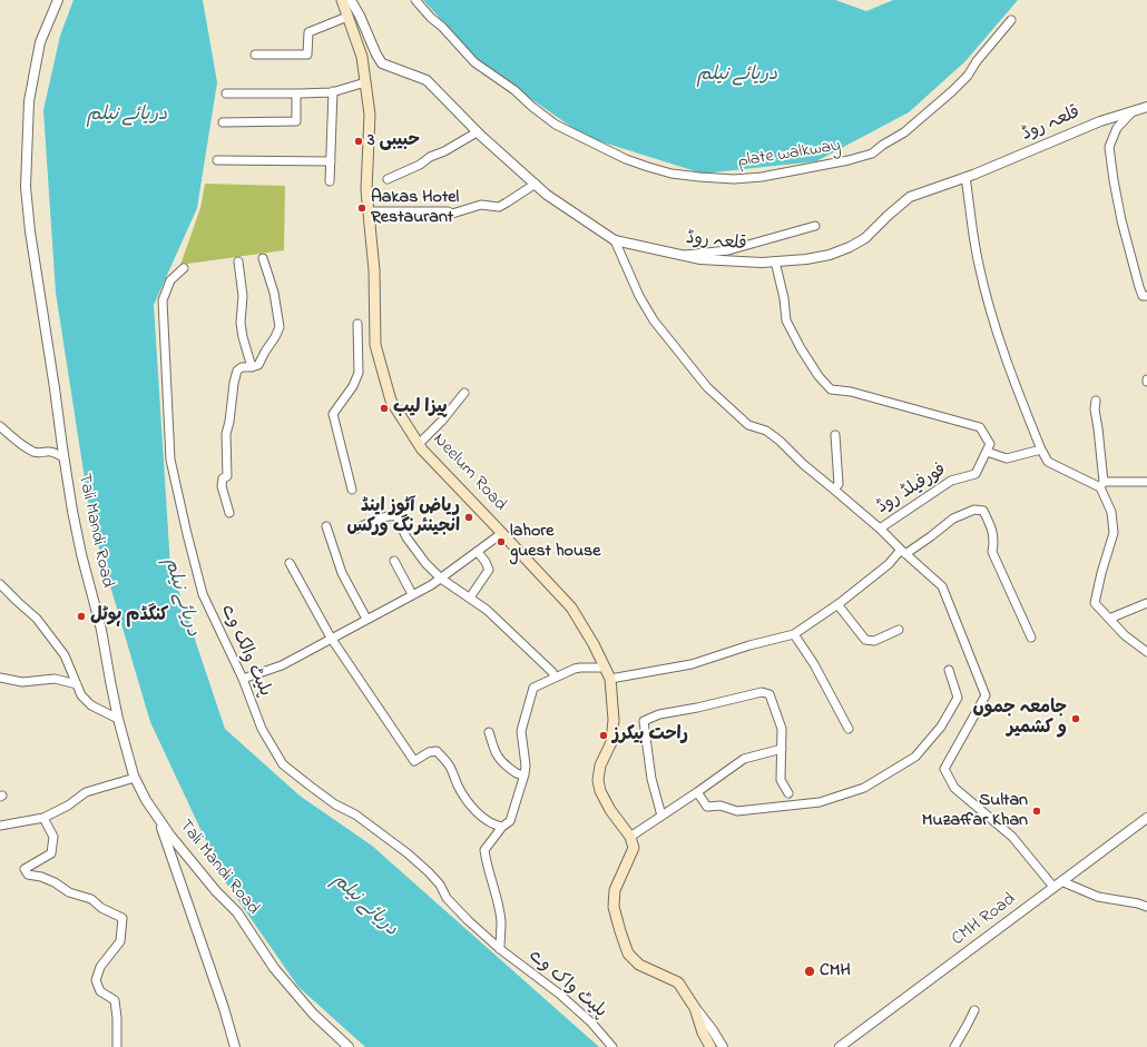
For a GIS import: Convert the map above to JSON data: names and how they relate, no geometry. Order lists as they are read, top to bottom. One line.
{"streets":{"main road":["Neelum Road"],"street":["قلعہ روڈ","plate walkway","فورفیلڈ روڈ","Tali Mandi Road","پلیٹ والک وے","CMH Road","پلیٹ واک وے"]},"crossings":[["فورفیلڈ روڈ","CMH Road"],["پلیٹ والک وے","پلیٹ واک وے"]],"water":["دریائے نیلم"],"places":["حبیبی 3","Aakas Hotel Restaurant","پیزا لیب","ریاض آٹوز اینڈ انجینئرنگ ورکس","lahore guest house","کنگڈم ہوٹل","جامعہ جموں و کشمیر","راحت بیکرز","Sultan Muzaffar Khan","CMH"]}
